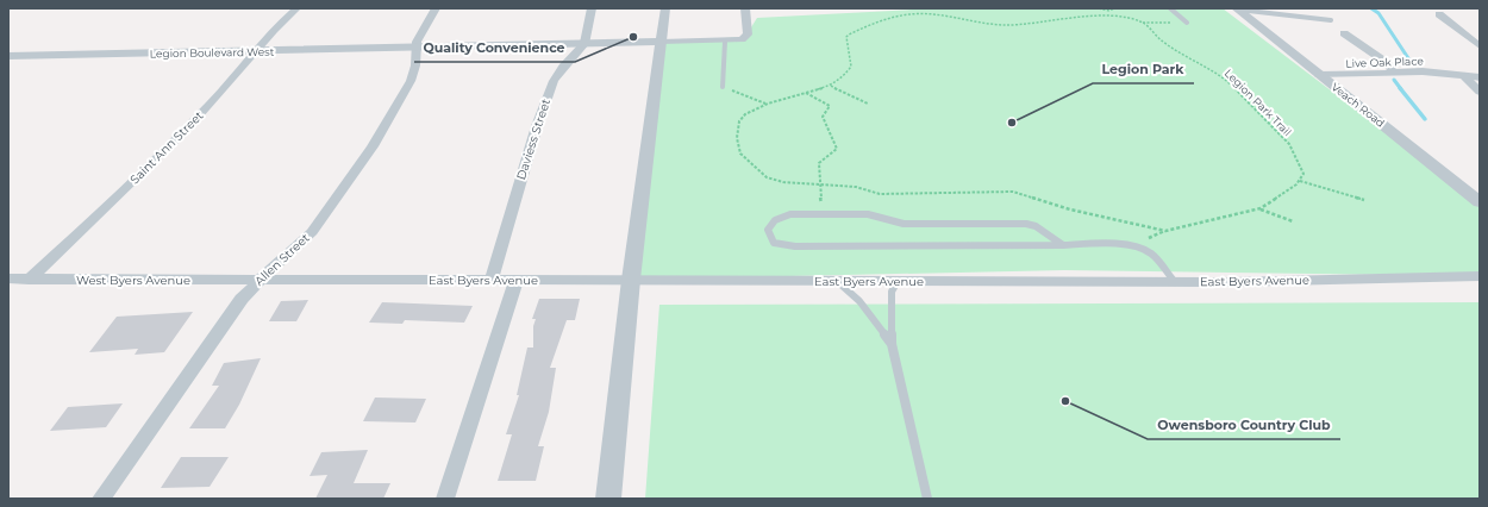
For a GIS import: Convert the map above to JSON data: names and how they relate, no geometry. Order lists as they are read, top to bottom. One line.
{"streets":{"street":["Legion Boulevard West","Live Oak Place","Veach Road","Daviess Street","Saint Ann Street","Allen Street","West Byers Avenue","East Byers Avenue"],"path":["Legion Park Trail"]},"crossings":[["Legion Boulevard West","Daviess Street"],["Legion Boulevard West","Saint Ann Street"],["Legion Boulevard West","Allen Street"],["Live Oak Place","Veach Road"],["Daviess Street","East Byers Avenue"],["Saint Ann Street","West Byers Avenue"],["Allen Street","West Byers Avenue"],["Allen Street","East Byers Avenue"],["West Byers Avenue","East Byers Avenue"]],"places":["Quality Convenience","Legion Park","Owensboro Country Club"]}
